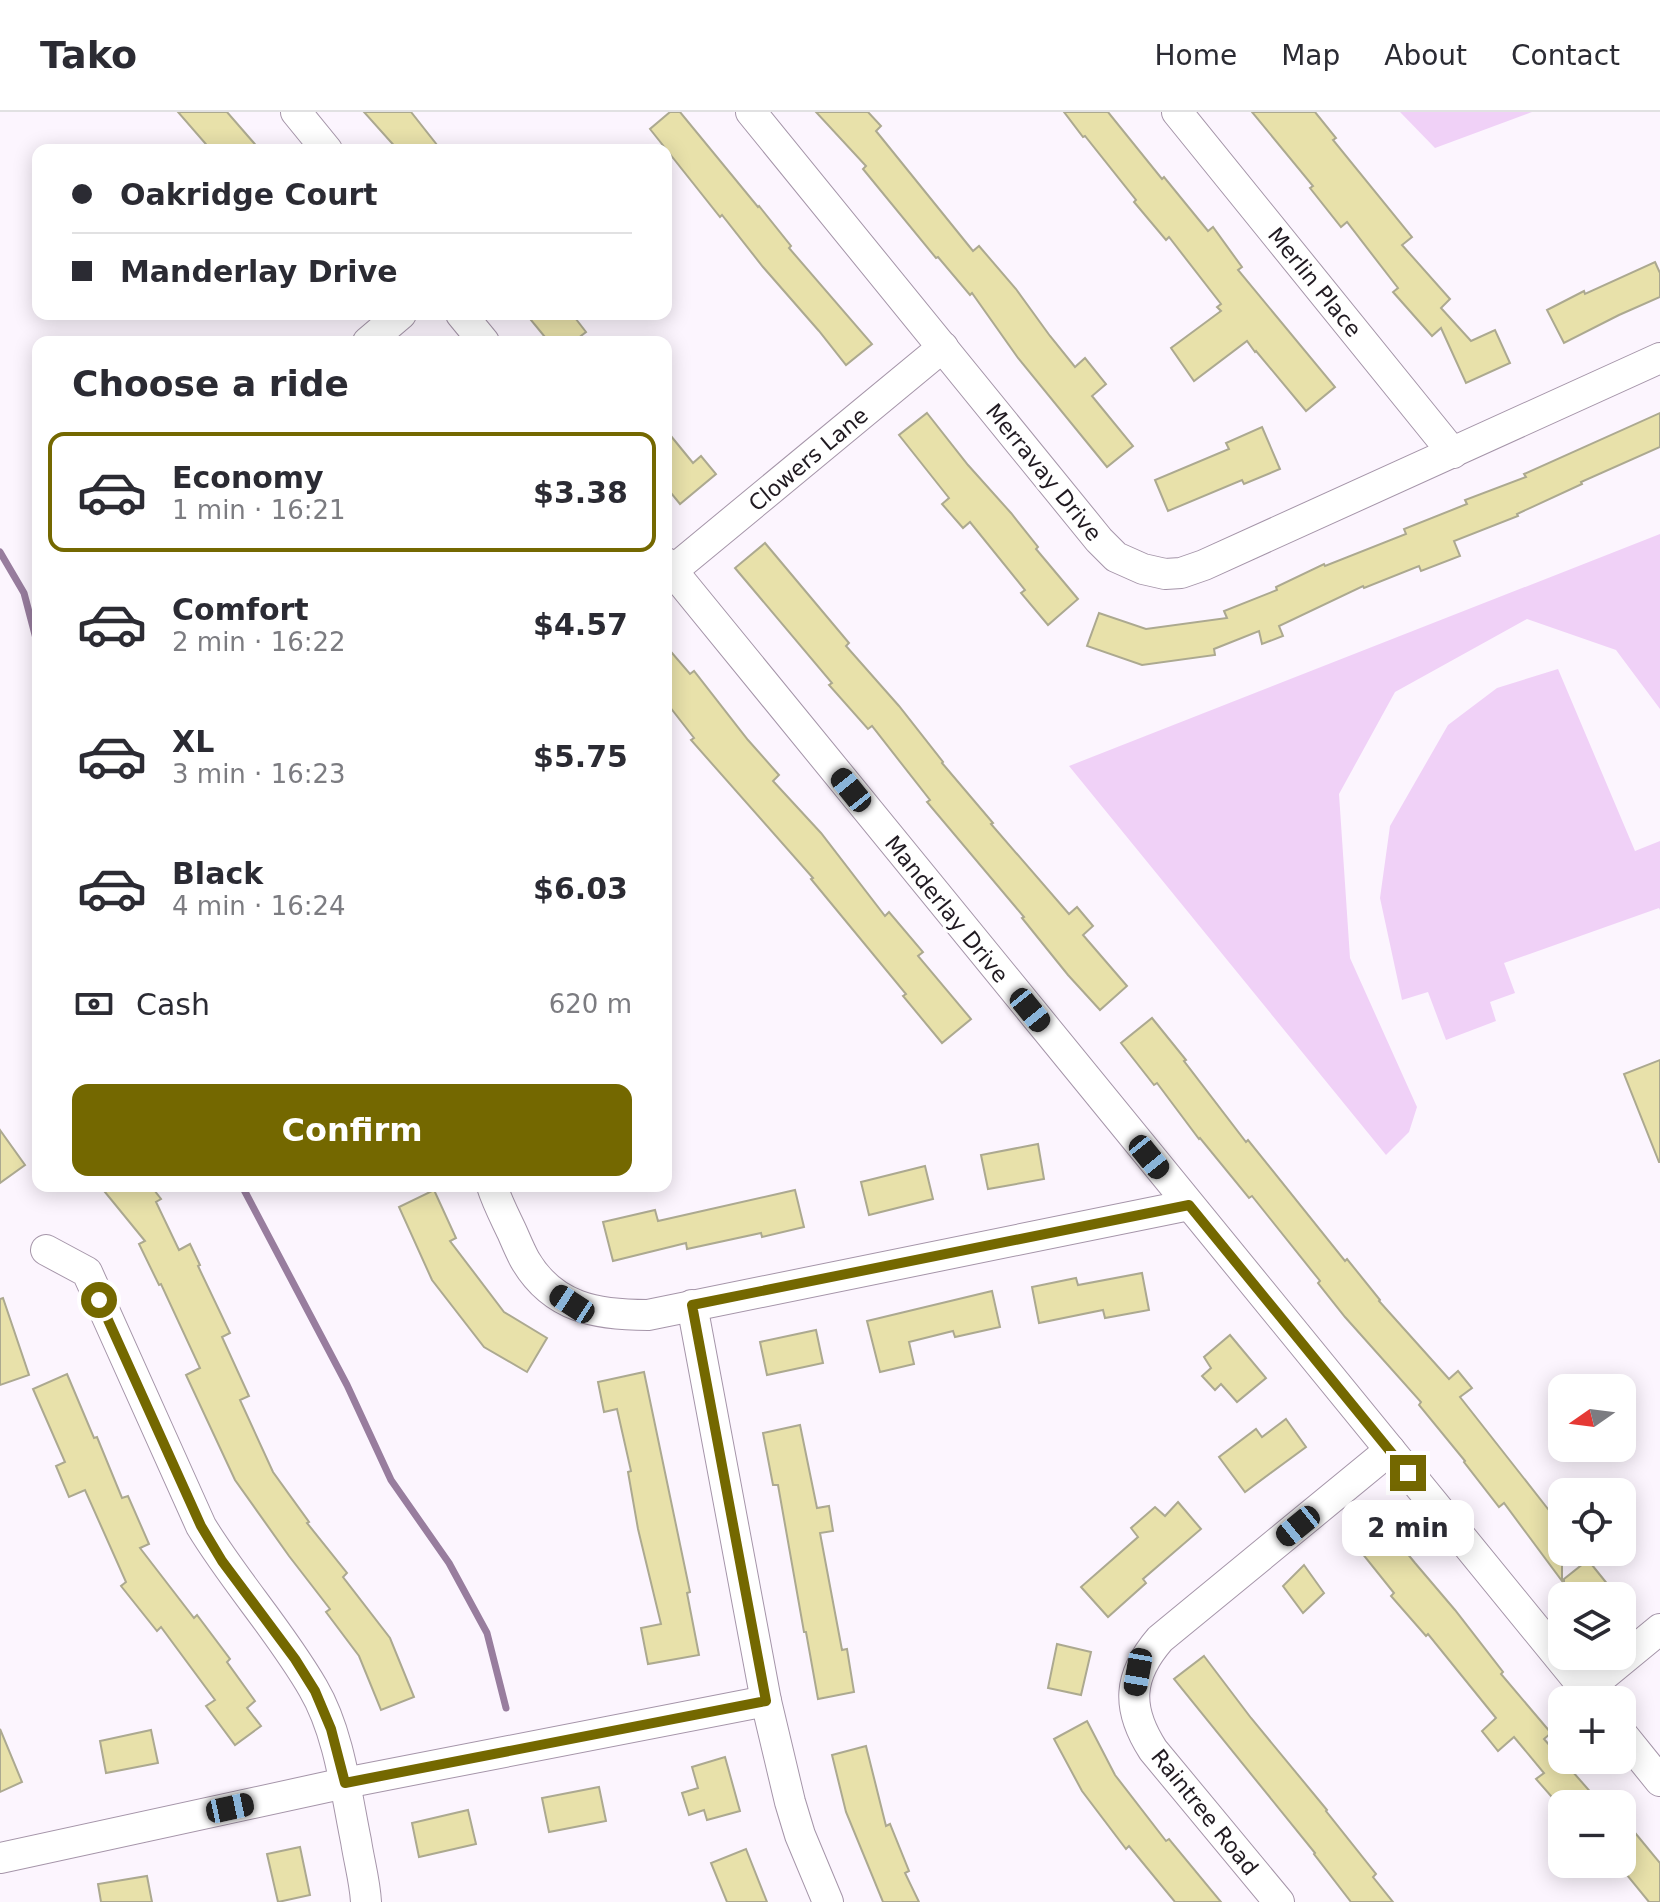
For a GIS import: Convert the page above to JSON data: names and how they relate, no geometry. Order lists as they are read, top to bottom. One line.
{"streets":{"street":["Merlin Place","Clowers Lane","Merravay Drive","Manderlay Drive","Raintree Road"]},"crossings":[["Merlin Place","Merravay Drive"],["Clowers Lane","Merravay Drive"],["Manderlay Drive","Raintree Road"]],"north":"left","page":{"header":"Tako","nav":["Home","Map","About","Contact"],"banner":["Oakridge Court","Manderlay Drive"],"heading":"Choose a ride","list":[{"name":"Economy","note":"1 min · 16:21","value":"$3.38"},{"name":"Comfort","note":"2 min · 16:22","value":"$4.57"},{"name":"XL","note":"3 min · 16:23","value":"$5.75"},{"name":"Black","note":"4 min · 16:24","value":"$6.03"}],"pay":["Cash","620 m"],"buttons":"Confirm","map_buttons":["+","−"],"bubble":"2 min"}}
